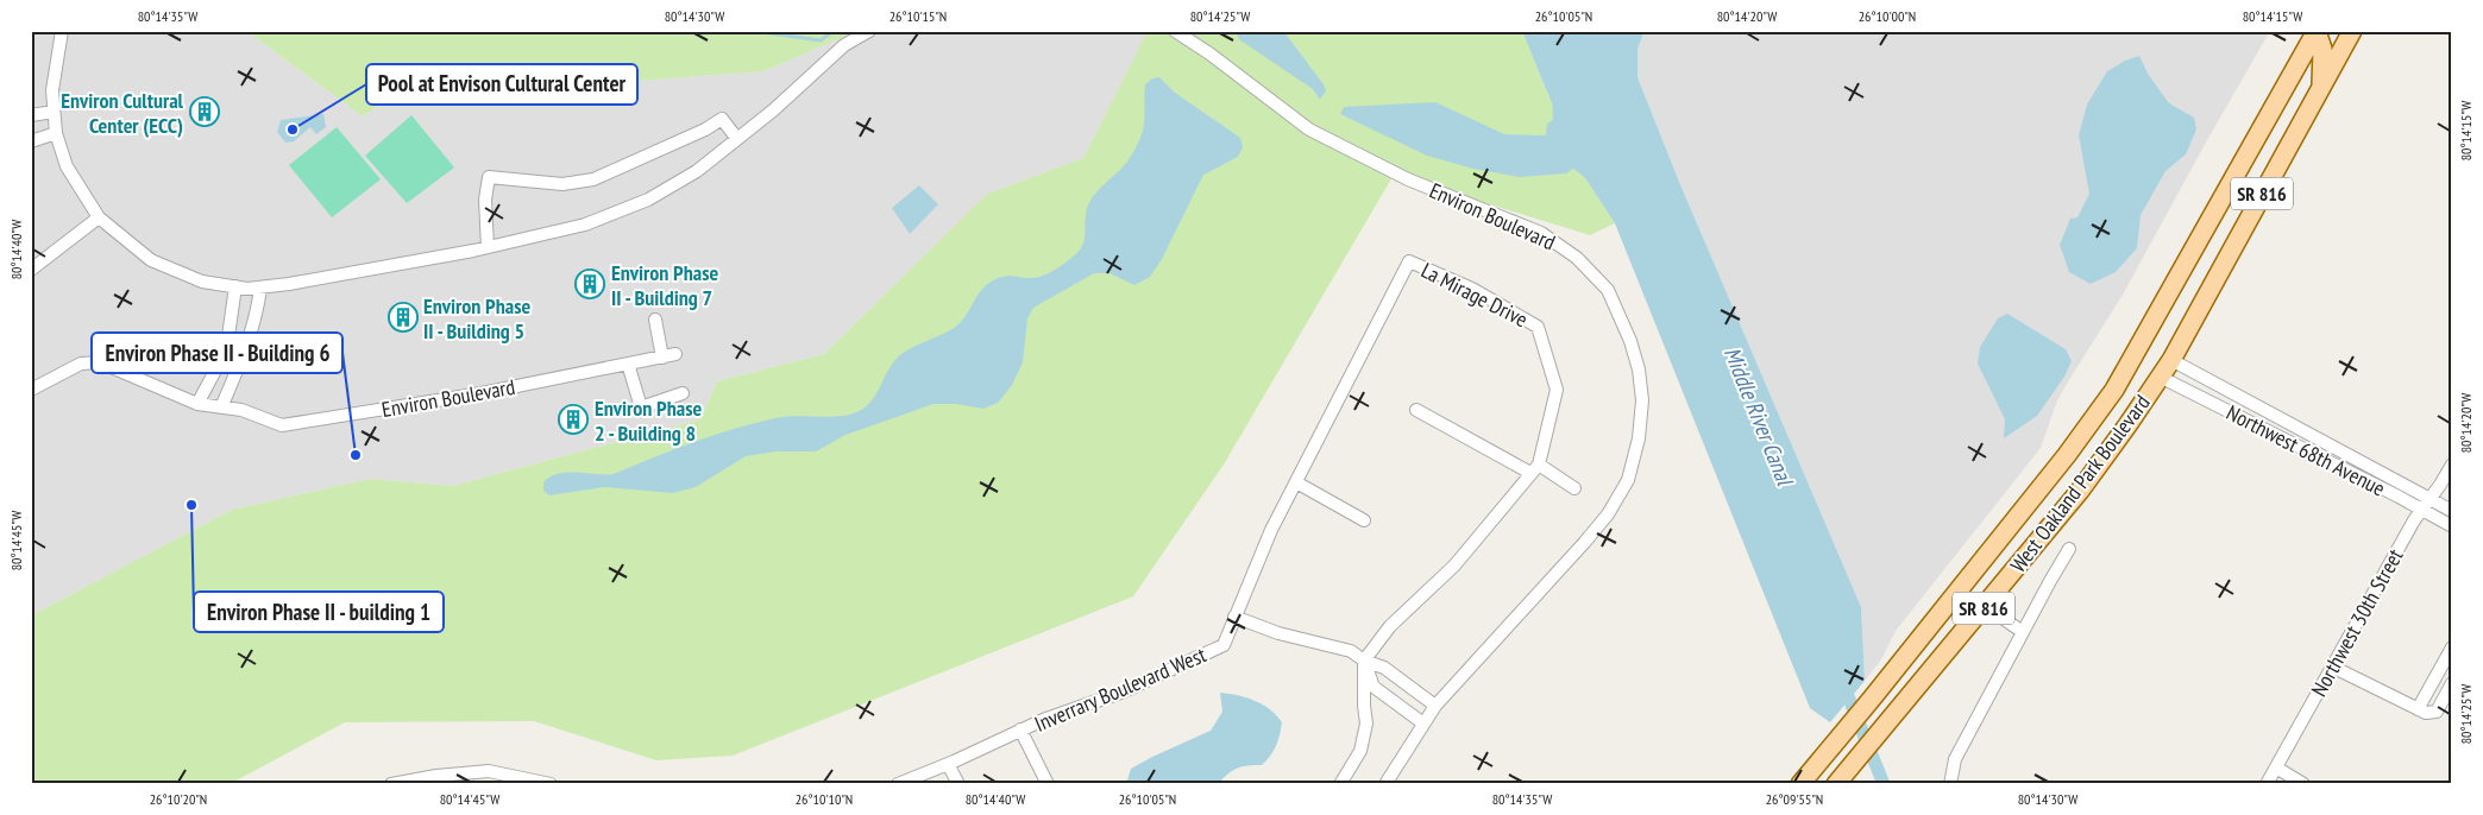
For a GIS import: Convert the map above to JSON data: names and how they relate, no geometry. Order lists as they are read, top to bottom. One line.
{"streets":{"main road":["SR 816","West Oakland Park Boulevard"],"street":["Environ Boulevard","La Mirage Drive","Northwest 68th Avenue","Northwest 30th Street","Inverrary Boulevard West"]},"crossings":[["La Mirage Drive","Inverrary Boulevard West"],["Northwest 68th Avenue","West Oakland Park Boulevard"],["Northwest 68th Avenue","Northwest 30th Street"]],"water":["Middle River Canal"],"places":{"building":["Environ Cultural Center (ECC)","Environ Phase II - Building 7","Environ Phase II - Building 5","Environ Phase 2 - Building 8"],"other":["Pool at Envison Cultural Center","Environ Phase II - Building 6","Environ Phase II - building 1"]},"coordinates":["80°14'35\"W","80°14'30\"W","26°10'15\"N","80°14'25\"W","26°10'05\"N","80°14'20\"W","26°10'00\"N","80°14'15\"W","80°14'40\"W","80°14'45\"W","26°10'20\"N","26°10'10\"N","26°09'55\"N"]}
